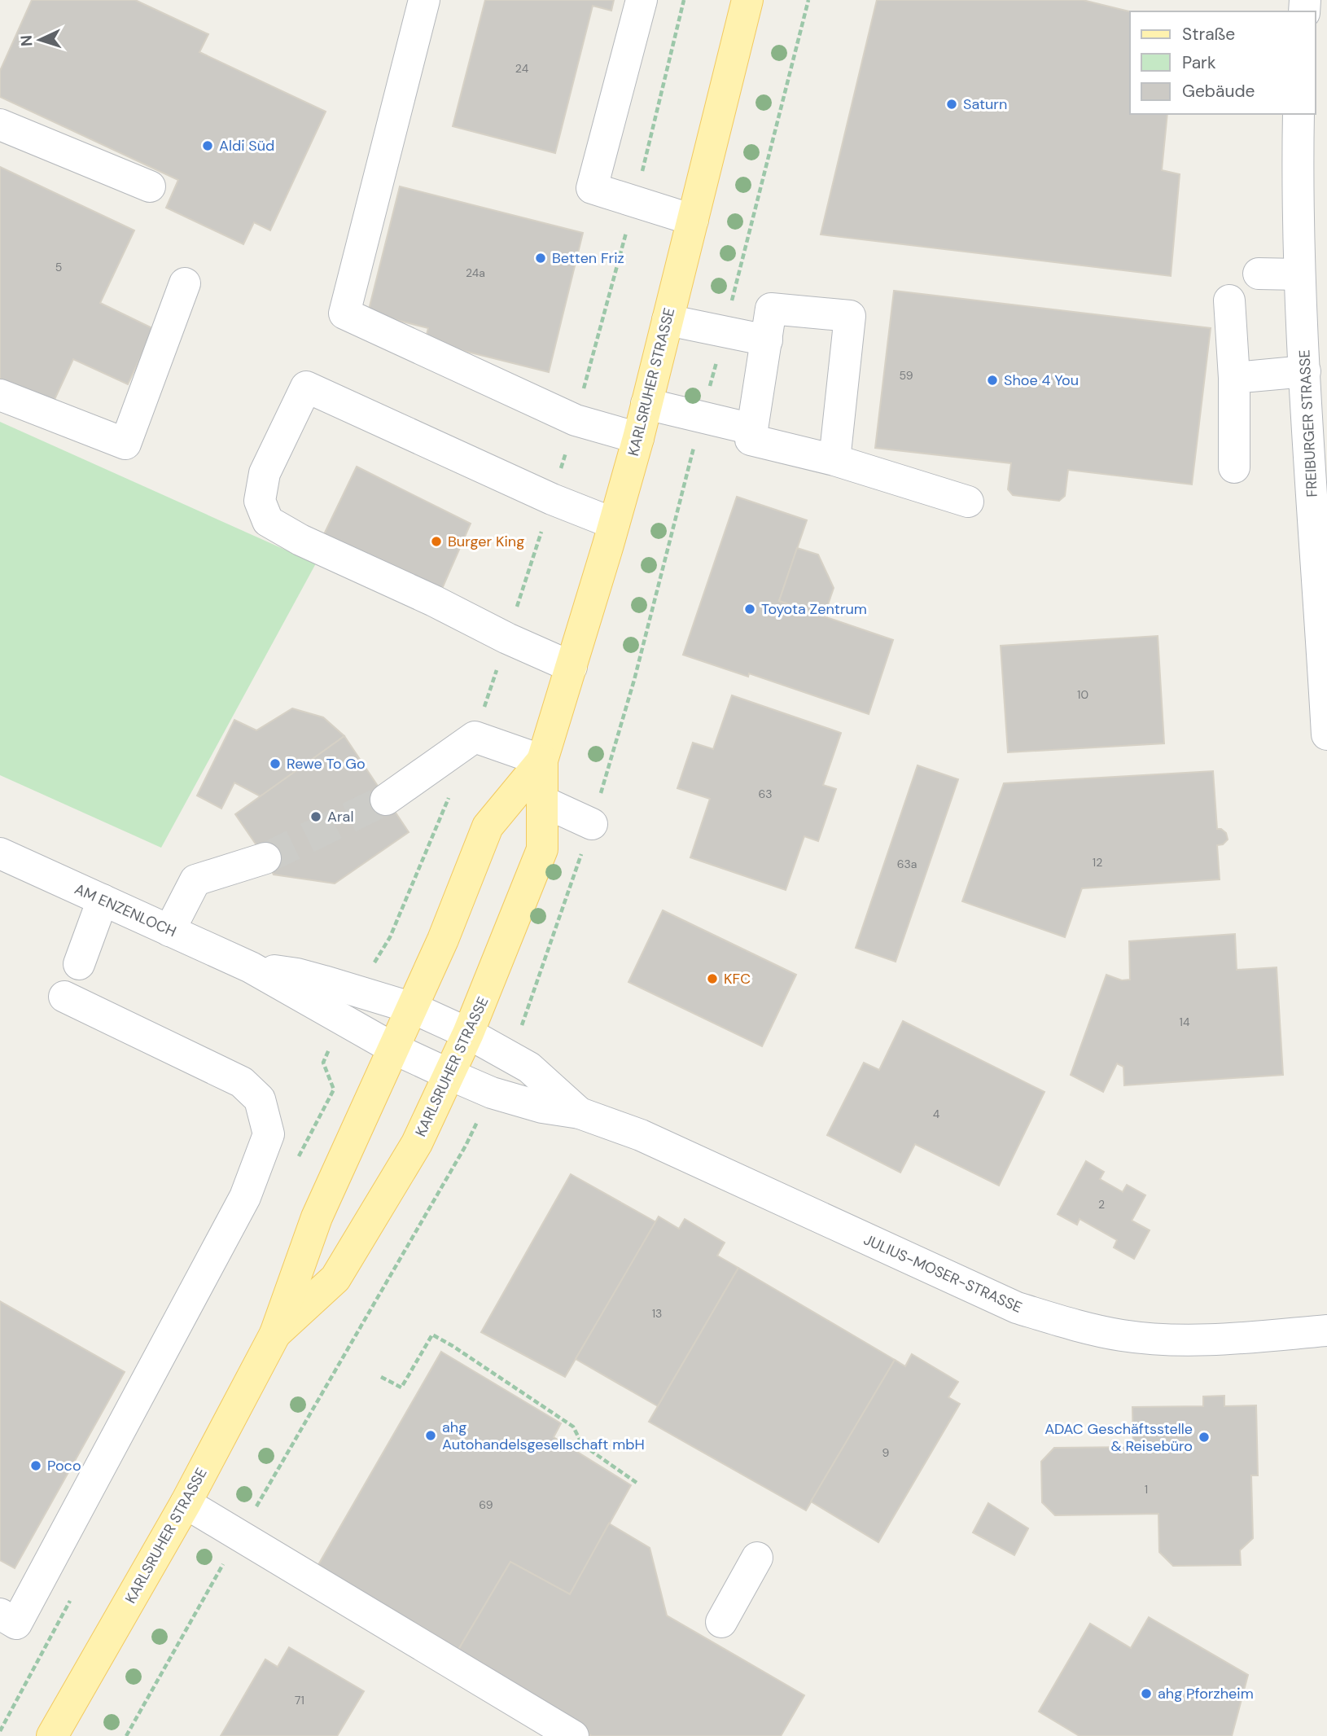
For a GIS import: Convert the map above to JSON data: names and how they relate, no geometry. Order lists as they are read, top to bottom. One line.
{"streets":{"main road":["KARLSRUHER STRASSE"],"street":["FREIBURGER STRASSE","AM ENZENLOCH","JULIUS-MOSER-STRASSE"]},"crossings":[["KARLSRUHER STRASSE","AM ENZENLOCH"],["KARLSRUHER STRASSE","JULIUS-MOSER-STRASSE"],["AM ENZENLOCH","JULIUS-MOSER-STRASSE"]],"places":["Saturn","Aldi Süd","Betten Friz","Shoe 4 You","Burger King","Toyota Zentrum","Rewe To Go","Aral","KFC","ahg Autohandelsgesellschaft mbH","ADAC Geschäftsstelle & Reisebüro","Poco","ahg Pforzheim"],"house_numbers":["24","5","24a","59","10","63","12","63a","14","4","2","13","9","1","69","71"],"legend":["Straße","Park","Gebäude"],"north":"left"}
